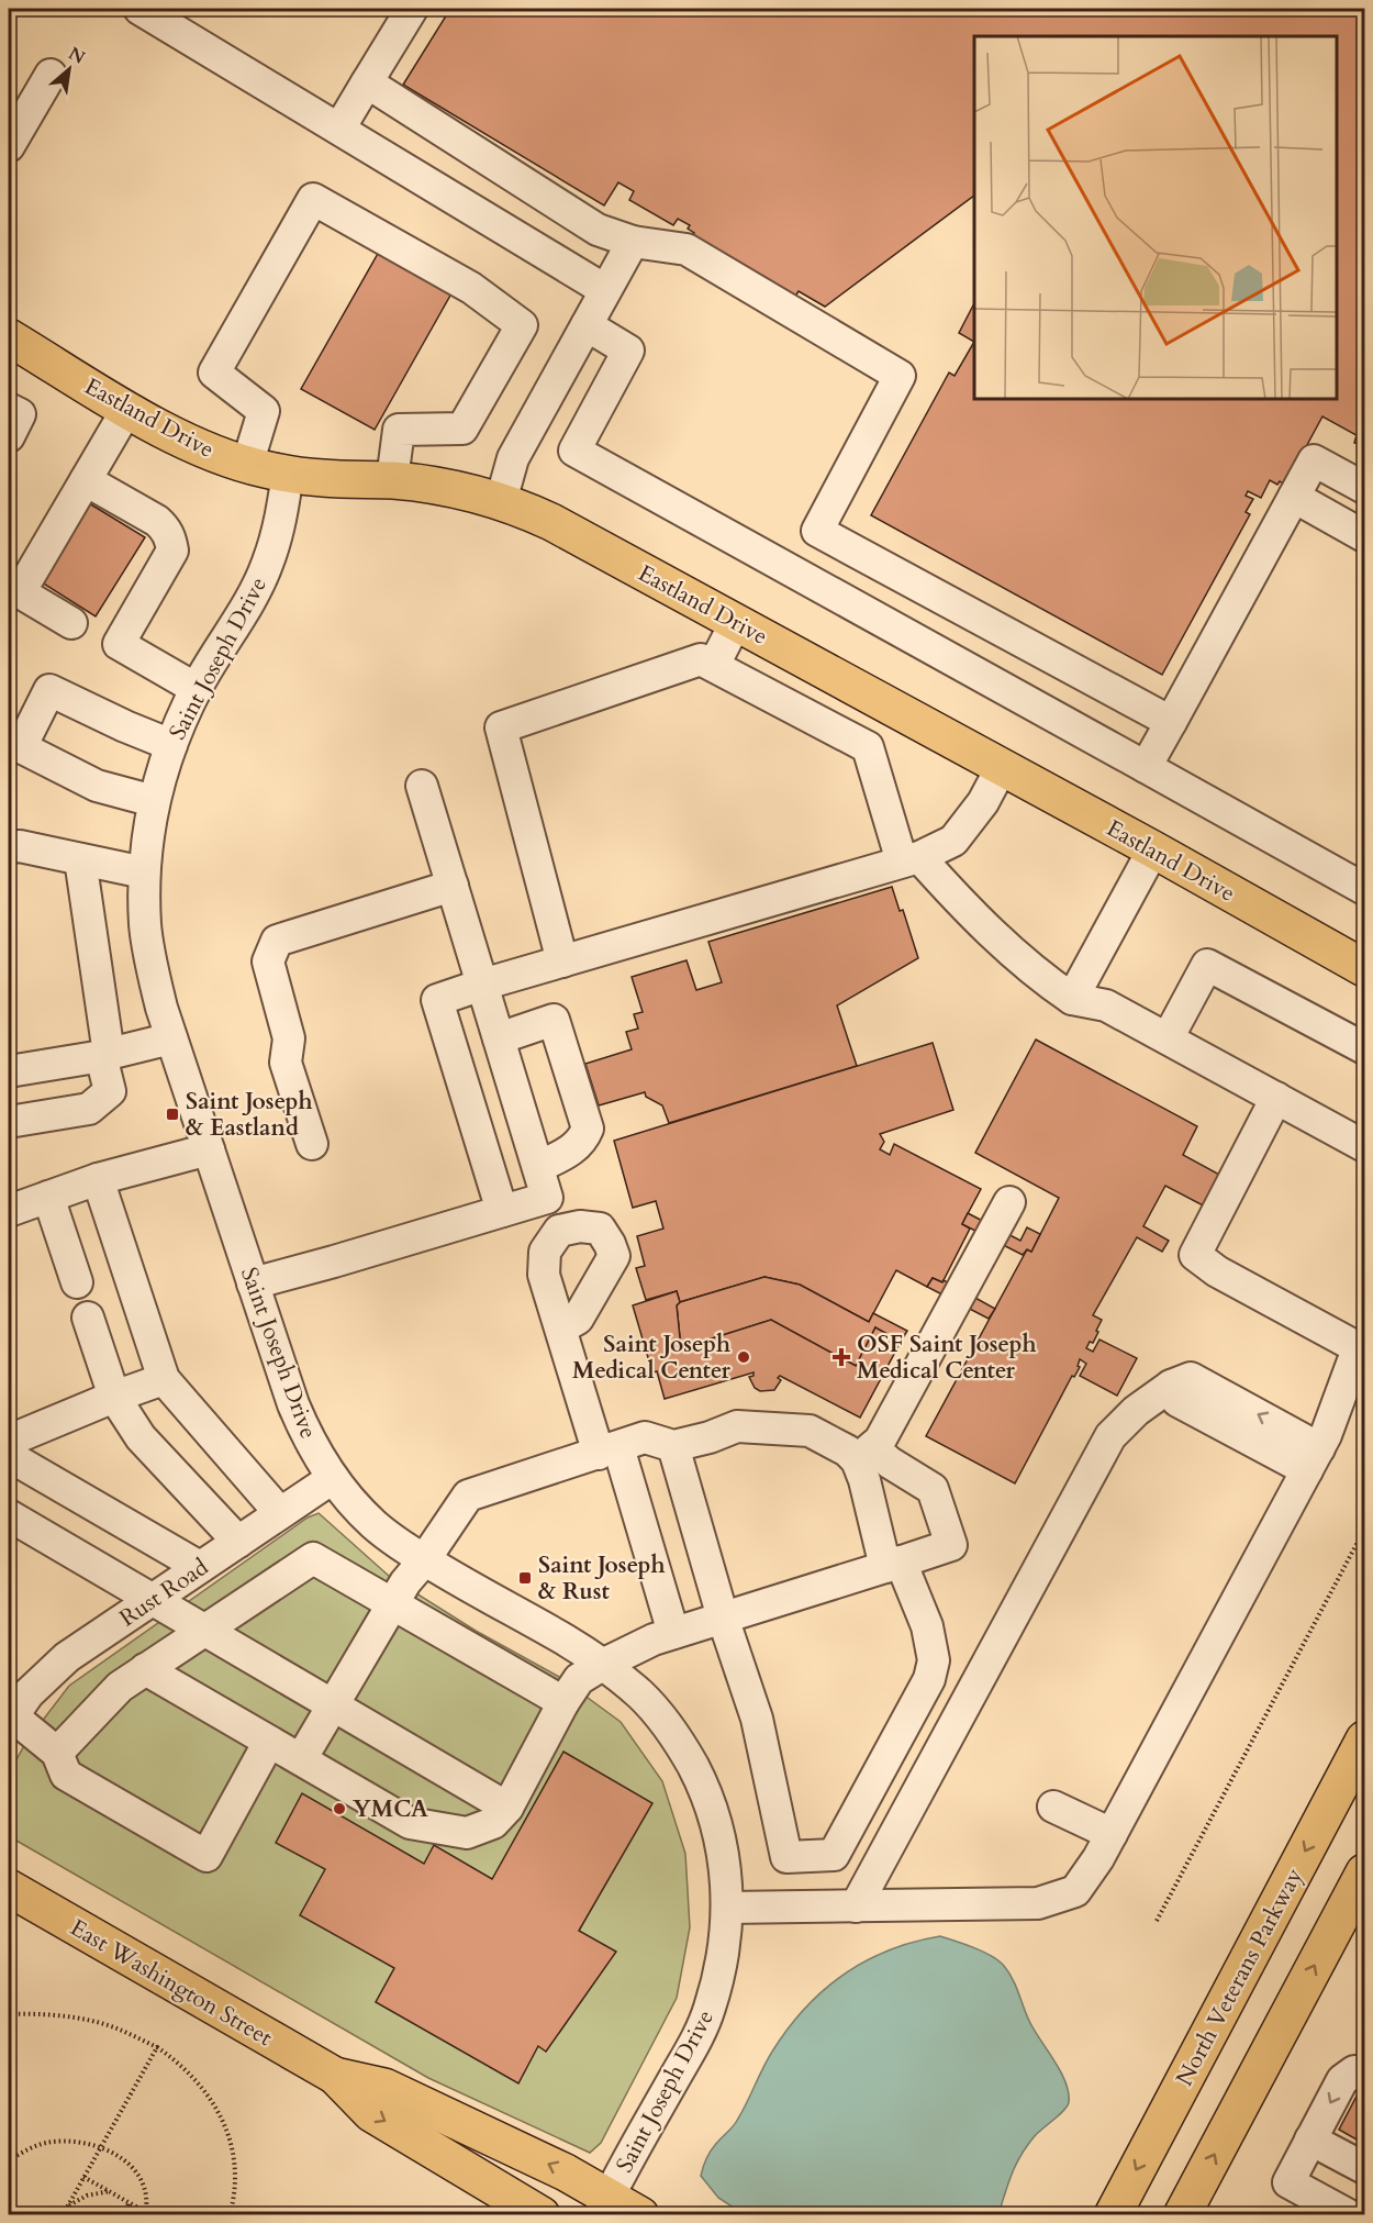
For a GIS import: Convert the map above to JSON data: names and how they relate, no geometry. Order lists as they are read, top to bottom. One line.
{"streets":{"main road":["Eastland Drive","North Veterans Parkway","East Washington Street"],"street":["Saint Joseph Drive","Rust Road"]},"crossings":[["Eastland Drive","Saint Joseph Drive"],["Saint Joseph Drive","Rust Road"],["Saint Joseph Drive","East Washington Street"]],"places":{"transit":["Saint Joseph & Eastland","Saint Joseph & Rust"],"other":["Saint Joseph Medical Center","YMCA"],"health":["OSF Saint Joseph Medical Center"]},"north":"top right"}
